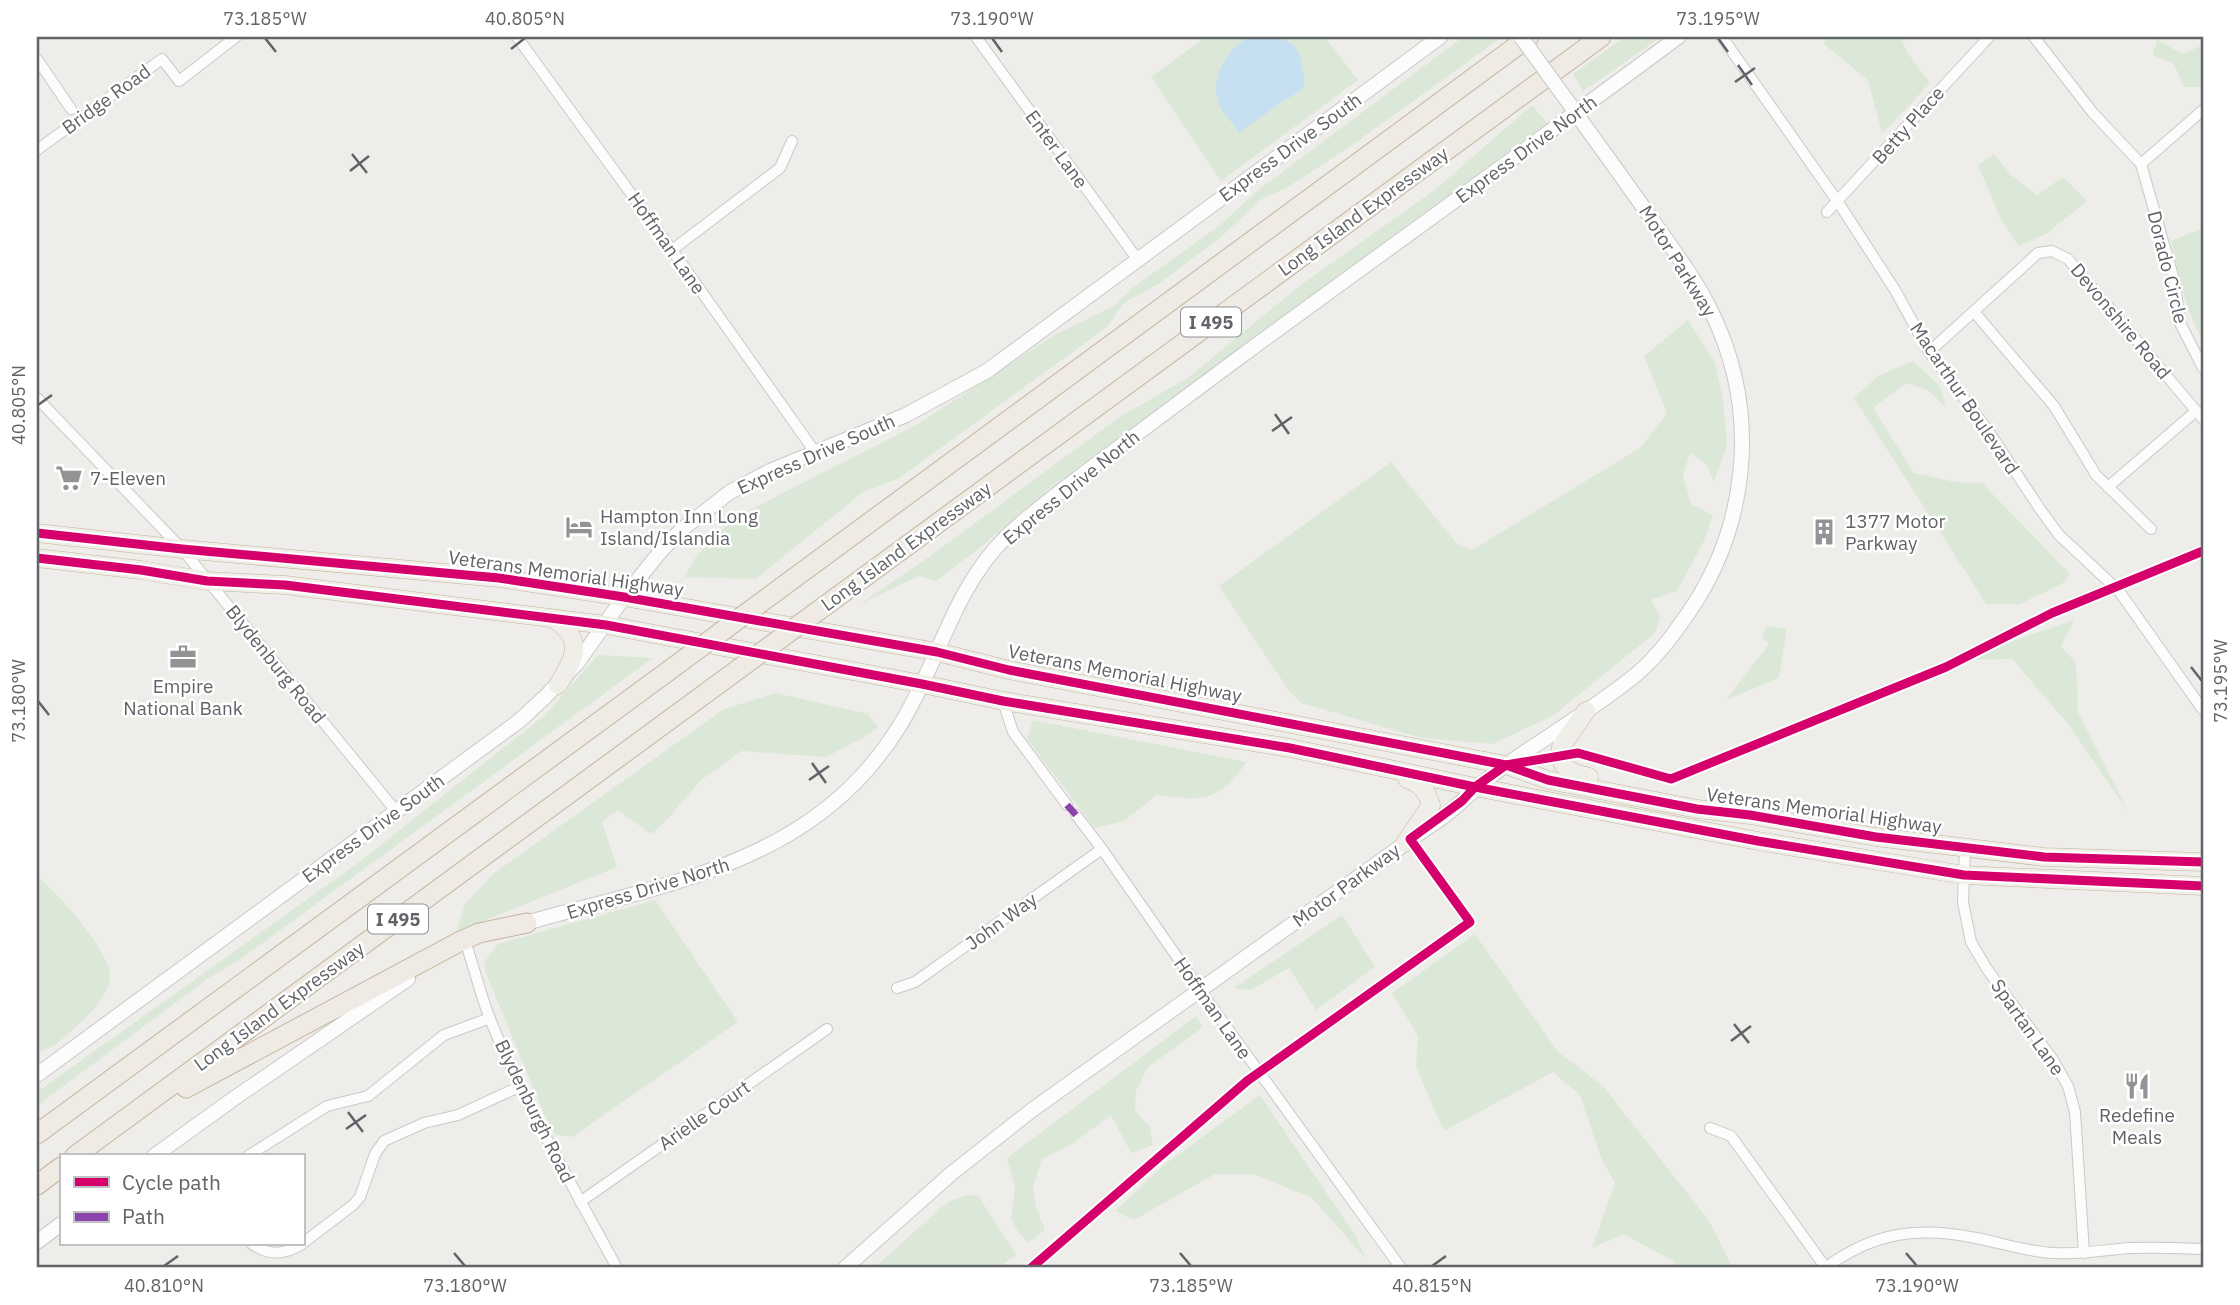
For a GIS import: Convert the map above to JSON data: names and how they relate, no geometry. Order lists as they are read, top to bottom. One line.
{"streets":{"highway":["Long Island Expressway","I 495","Veterans Memorial Highway"],"main road":["Express Drive South","Express Drive North","Motor Parkway"],"street":["Bridge Road","Betty Place","Enter Lane","Hoffman Lane","Dorado Circle","Devonshire Road","Macarthur Boulevard","Blydenburg Road","John Way","Spartan Lane","Blydenburgh Road","Arielle Court"]},"crossings":[["Betty Place","Macarthur Boulevard"],["Express Drive South","Enter Lane"],["Express Drive South","Hoffman Lane"],["Express Drive South","Veterans Memorial Highway"],["Express Drive South","Blydenburg Road"],["Express Drive North","Motor Parkway"],["Express Drive North","Veterans Memorial Highway"],["Express Drive North","Blydenburgh Road"],["Hoffman Lane","Motor Parkway"],["Hoffman Lane","John Way"],["Motor Parkway","Veterans Memorial Highway"],["Devonshire Road","Macarthur Boulevard"],["Veterans Memorial Highway","Blydenburg Road"],["Veterans Memorial Highway","Spartan Lane"],["Blydenburgh Road","Arielle Court"]],"places":{"supermarket":["7-Eleven"],"hotel":["Hampton Inn Long Island/Islandia"],"building":["1377 Motor Parkway"],"office":["Empire National Bank"],"restaurant":["Redefine Meals"]},"legend":["Cycle path","Path"],"coordinates":["73.185°W","40.805°N","73.190°W","73.195°W","73.180°W","40.810°N","40.815°N"]}
